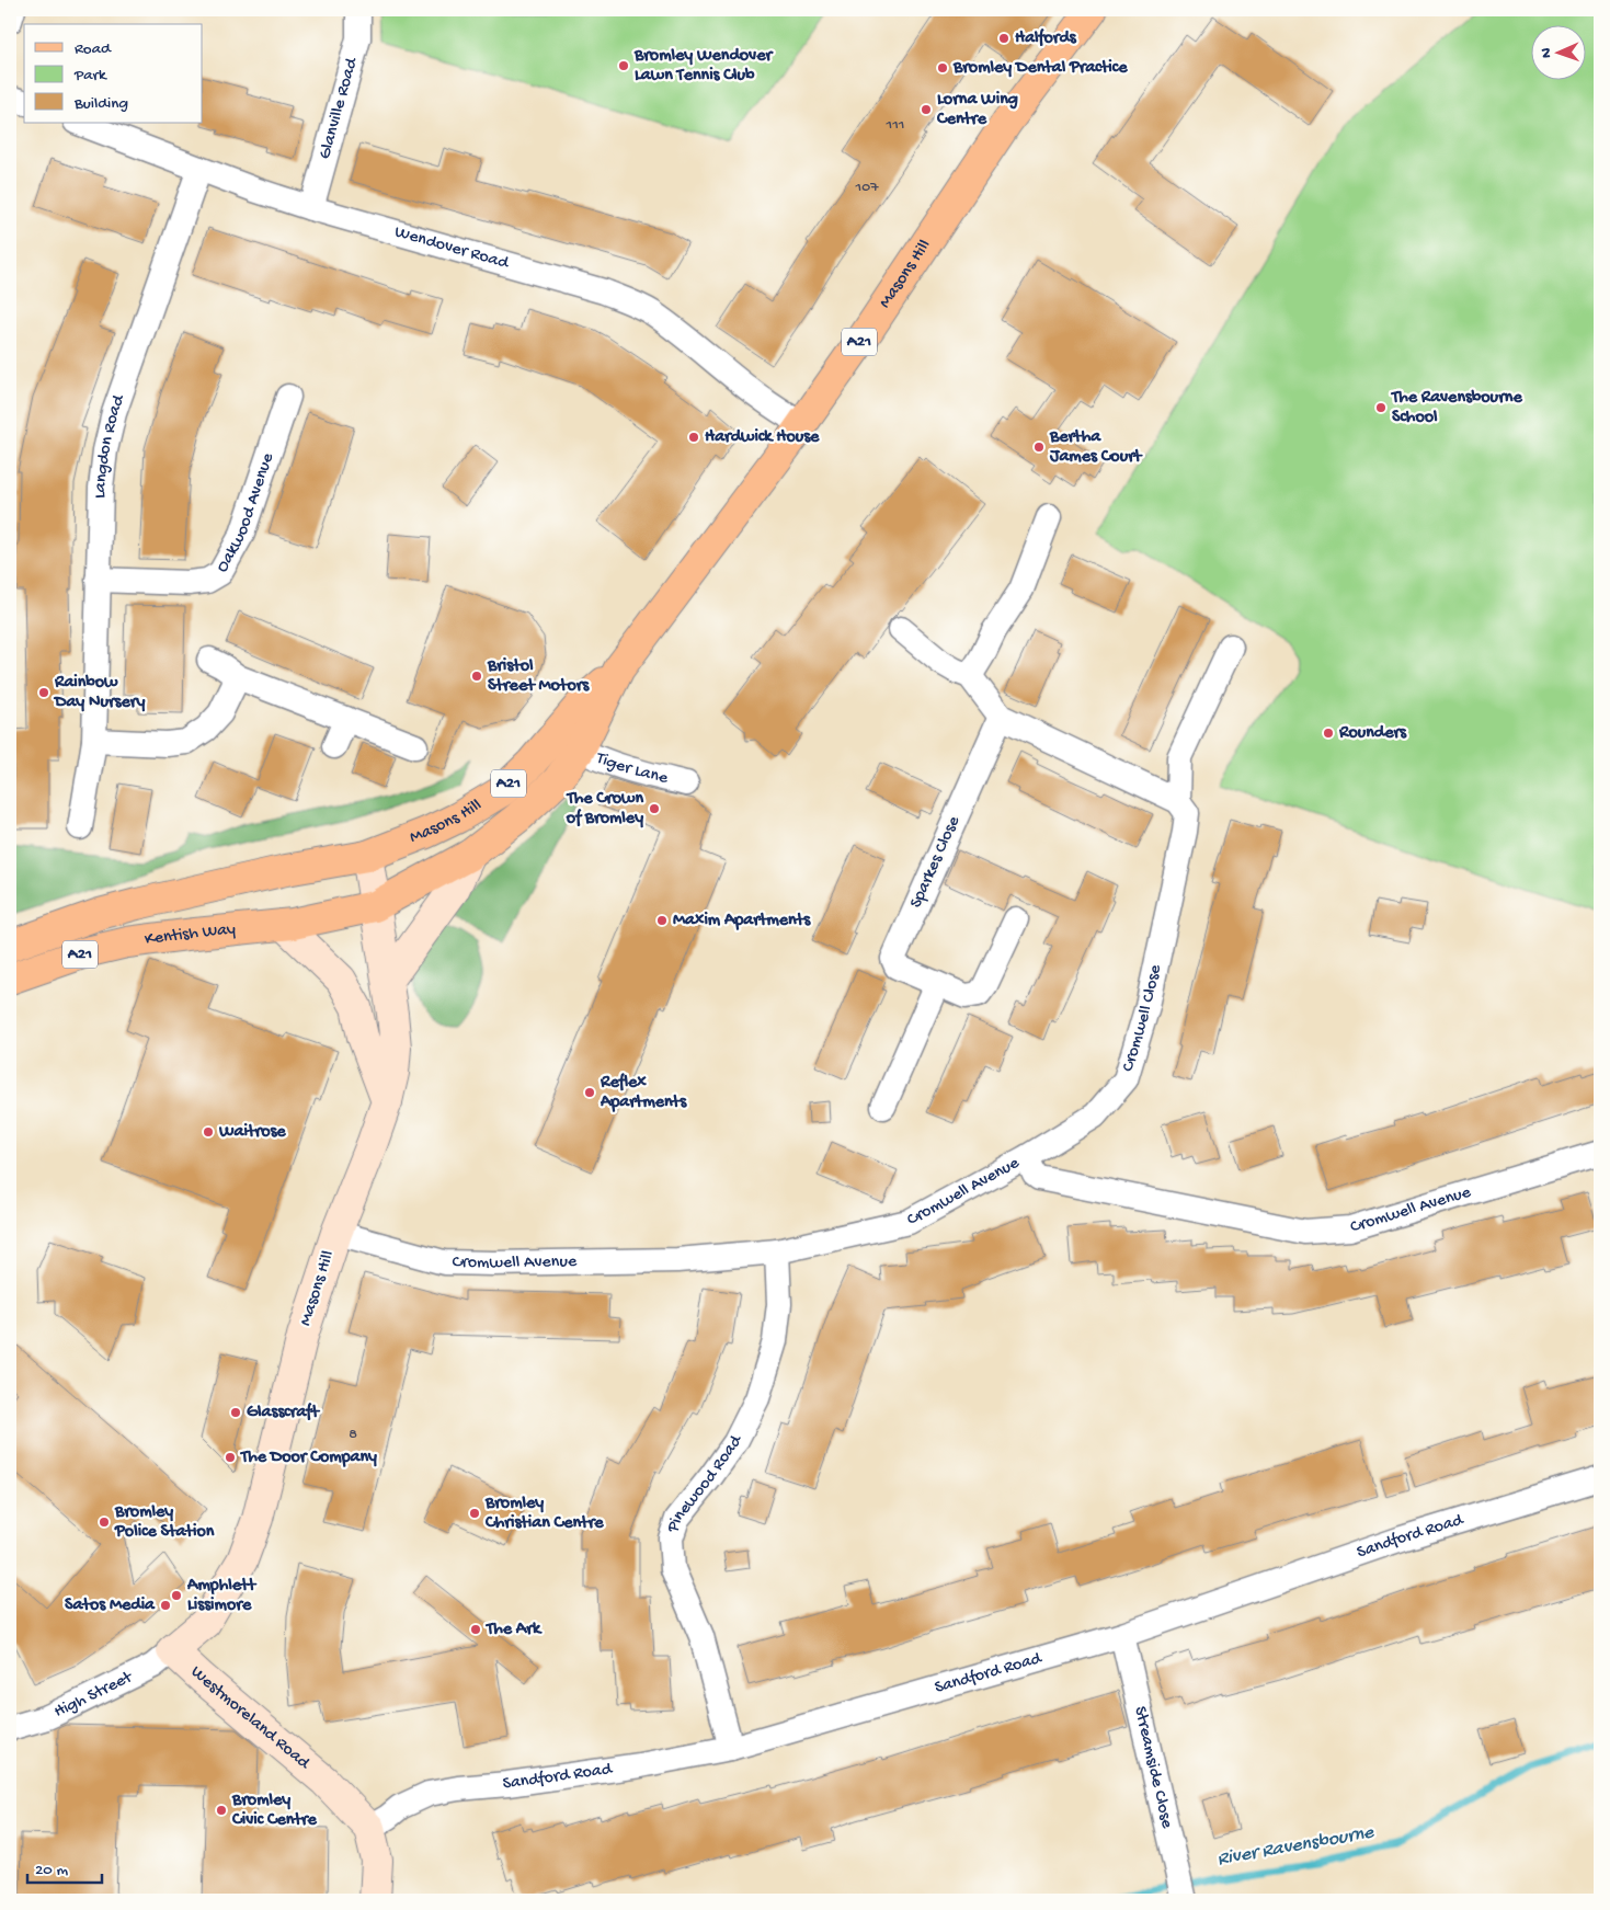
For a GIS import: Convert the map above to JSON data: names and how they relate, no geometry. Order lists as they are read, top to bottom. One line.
{"streets":{"main road":["Masons Hill","A21","Kentish Way","Westmoreland Road"],"street":["Glanville Road","Wendover Road","Langdon Road","Oakwood Avenue","Tiger Lane","Sparkes Close","Cromwell Close","Cromwell Avenue","Pinewood Road","Sandford Road","High Street","Streamside Close"]},"crossings":[["Glanville Road","Wendover Road"],["Wendover Road","Masons Hill"],["Wendover Road","Langdon Road"],["Masons Hill","Tiger Lane"],["Masons Hill","Kentish Way"],["Masons Hill","Cromwell Avenue"],["Masons Hill","High Street"],["Masons Hill","Westmoreland Road"],["Langdon Road","Oakwood Avenue"],["Cromwell Close","Cromwell Avenue"],["Cromwell Avenue","Pinewood Road"],["Pinewood Road","Sandford Road"],["Sandford Road","Westmoreland Road"],["Sandford Road","Streamside Close"],["High Street","Westmoreland Road"]],"water":["River Ravensbourne"],"places":["Halfords","Bromley Wendover Lawn Tennis Club","Bromley Dental Practice","Lorna Wing Centre","The Ravensbourne School","Hardwick House","Bertha James Court","Bristol Street Motors","Rainbow Day Nursery","Rounders","The Crown of Bromley","Maxim Apartments","Reflex Apartments","Waitrose","Glasscraft","The Door Company","Bromley Christian Centre","Bromley Police Station","Amphlett Lissimore","Satos Media","The Ark","Bromley Civic Centre"],"house_numbers":["111","107","8"],"legend":["Road","Park","Building"],"scale_bar":"20 m","north":"left"}
